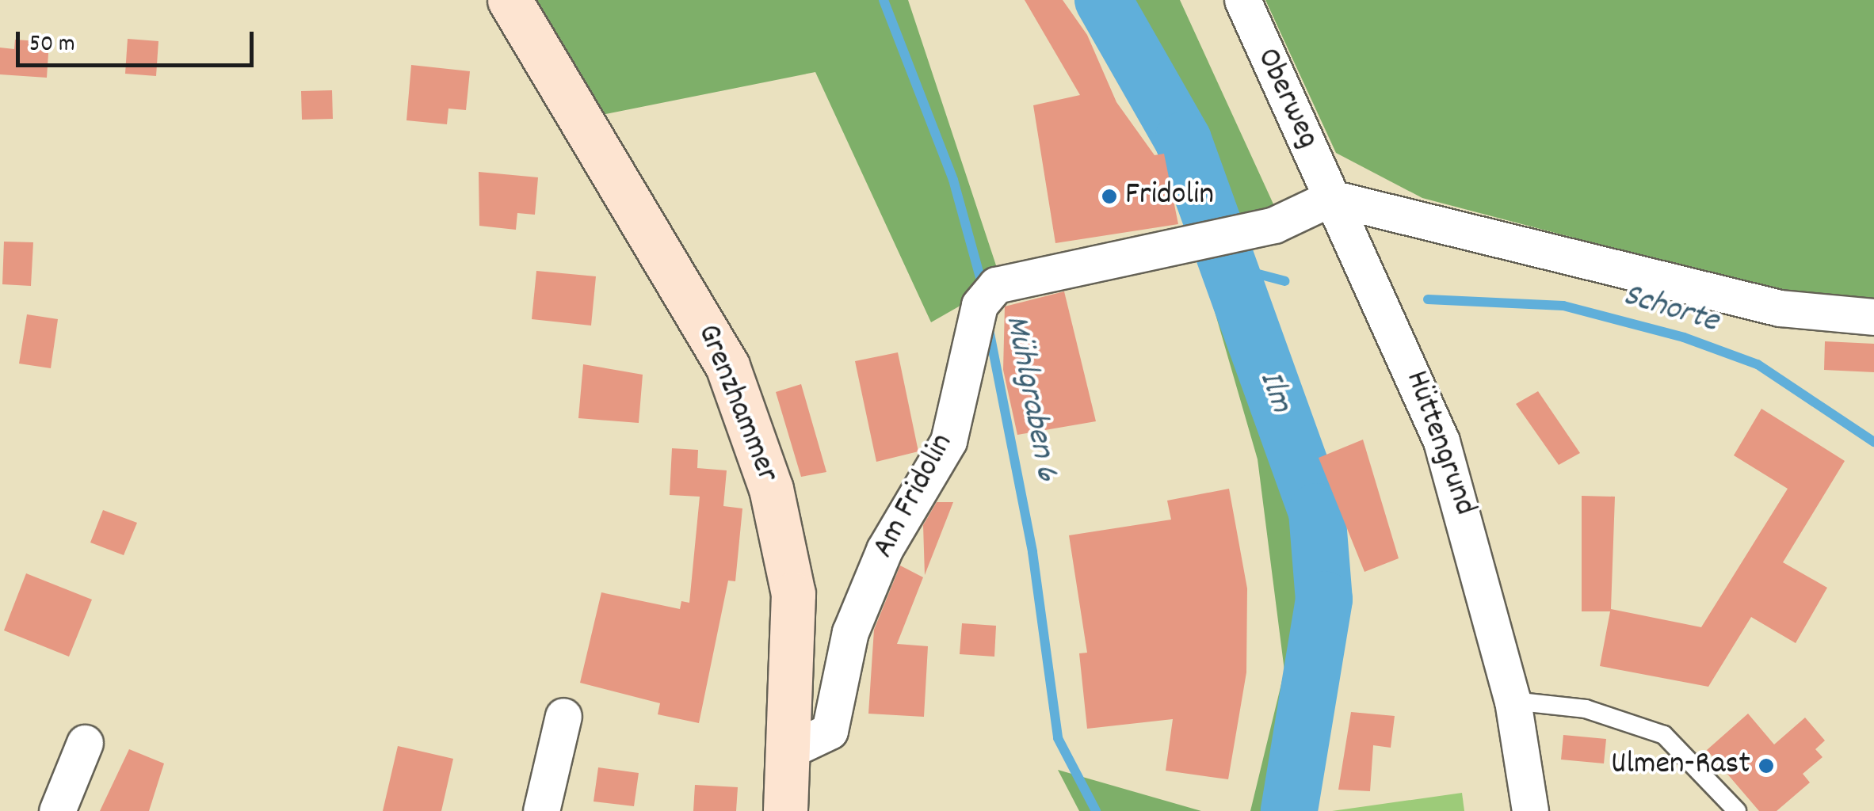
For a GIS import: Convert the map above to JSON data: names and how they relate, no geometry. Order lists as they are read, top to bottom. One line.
{"streets":{"main road":["Grenzhammer"],"street":["Oberweg","Hüttengrund","Am Fridolin"]},"crossings":[["Oberweg","Hüttengrund"],["Oberweg","Am Fridolin"],["Grenzhammer","Am Fridolin"],["Hüttengrund","Am Fridolin"]],"water":["Schorte","Ilm","Mühlgraben 6"],"places":["Fridolin","Ulmen-Rast"],"scale_bar":"50 m"}
